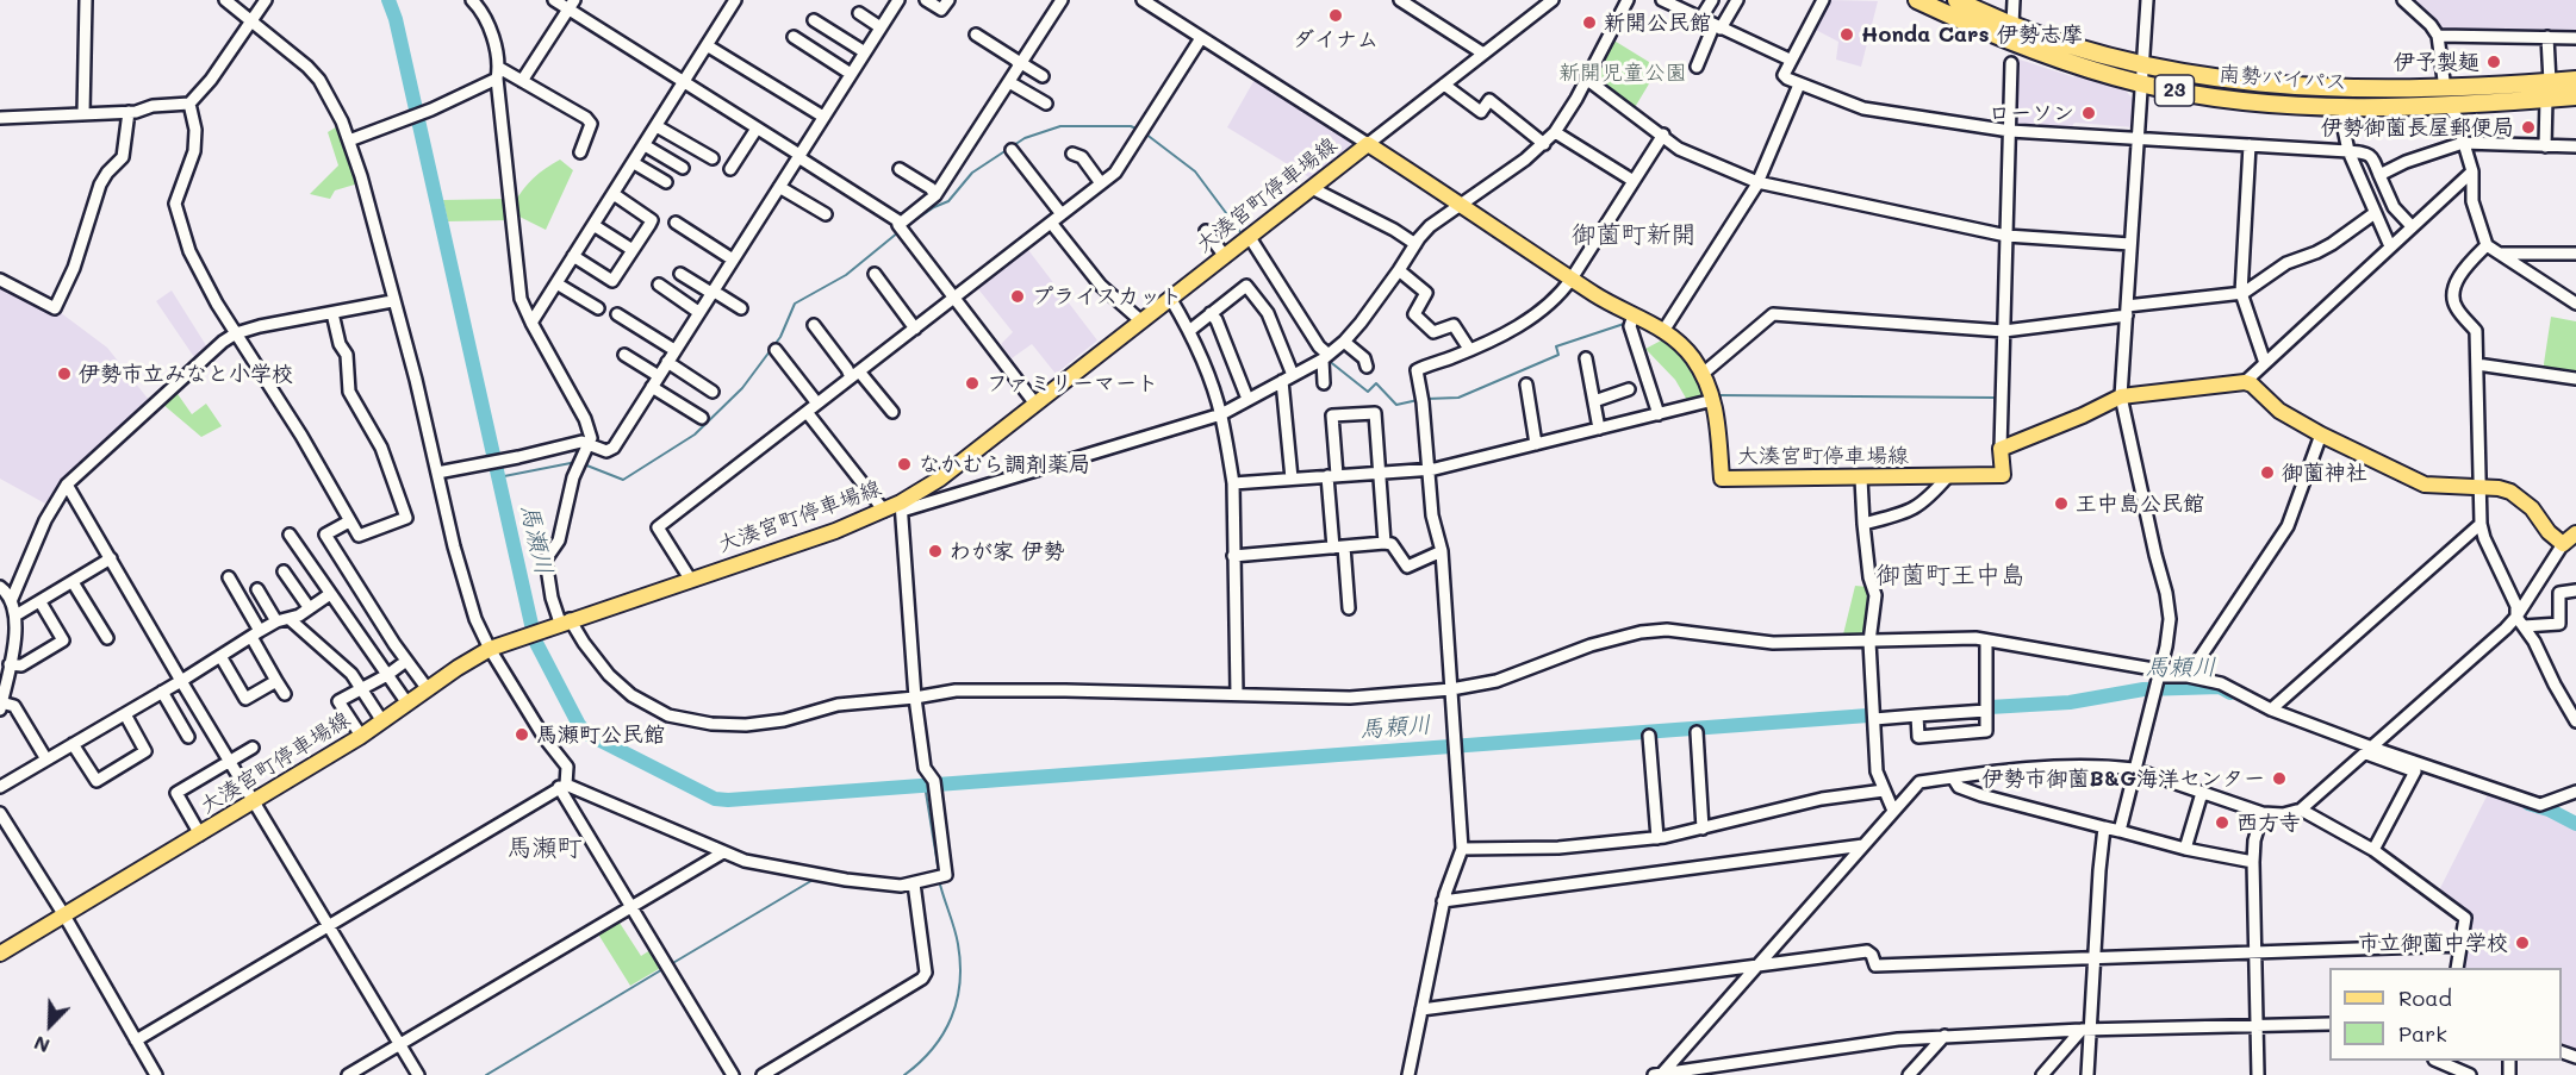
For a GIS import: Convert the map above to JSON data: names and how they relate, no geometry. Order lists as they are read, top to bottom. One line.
{"streets":{"highway":["南勢バイパス","23"],"main road":["大湊宮町停車場線"]},"districts":["御薗町新開","御薗町王中島","馬瀬町"],"water":["馬瀬川","馬頼川"],"parks":["新開児童公園"],"places":["ダイナム","新開公民館","Honda Cars 伊勢志摩","伊予製麺","ローソン","伊勢御薗長屋郵便局","プライスカット","伊勢市立みなと小学校","ファミリーマート","なかむら調剤薬局","御薗神社","王中島公民館","わが家 伊勢","馬瀬町公民館","伊勢市御薗B&G海洋センター","西方寺","市立御薗中学校"],"legend":["Road","Park"],"north":"bottom left"}
